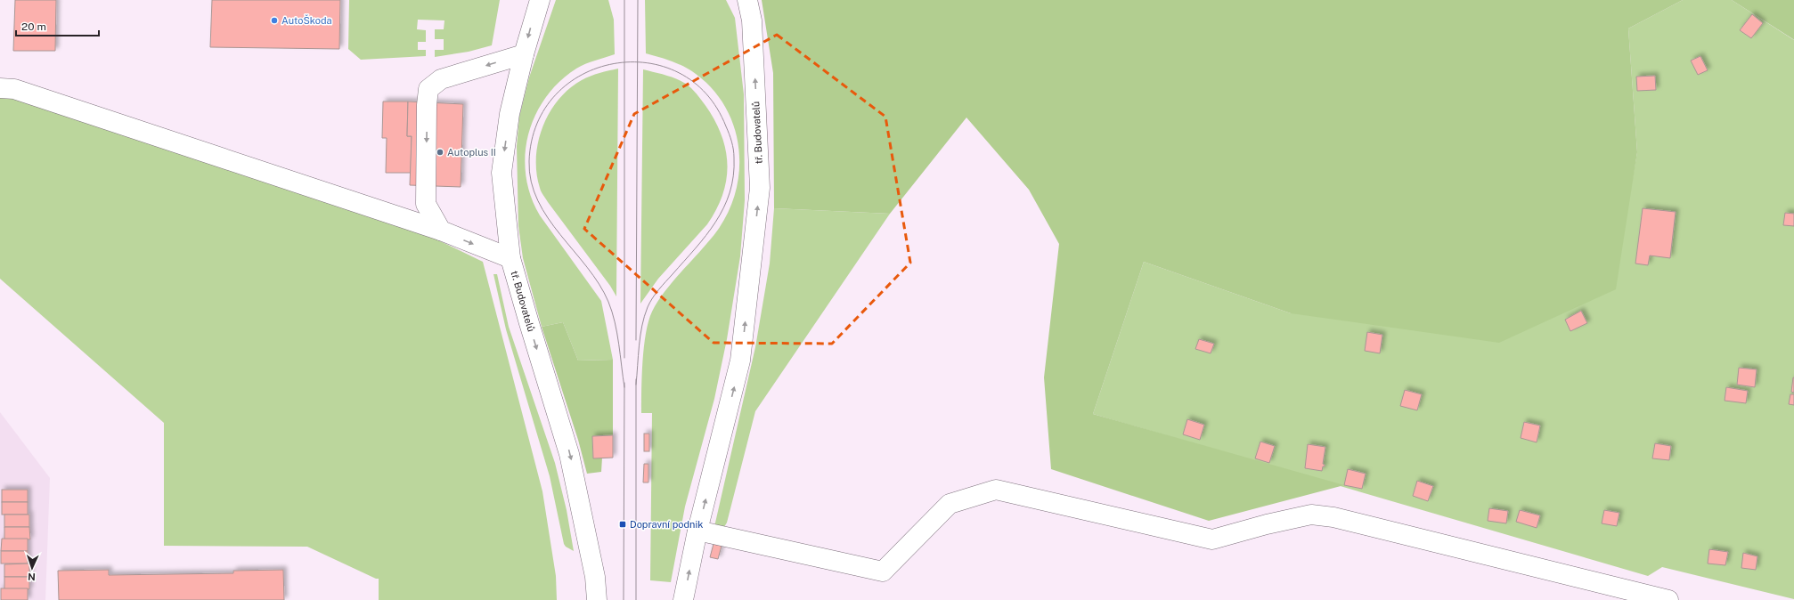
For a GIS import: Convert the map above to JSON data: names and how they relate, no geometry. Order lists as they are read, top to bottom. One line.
{"streets":{"street":["tř. Budovatelů"]},"places":{"other":["AutoŠkoda","Autoplus II"],"transit":["Dopravní podnik"]},"scale_bar":"20 m","north":"bottom"}
